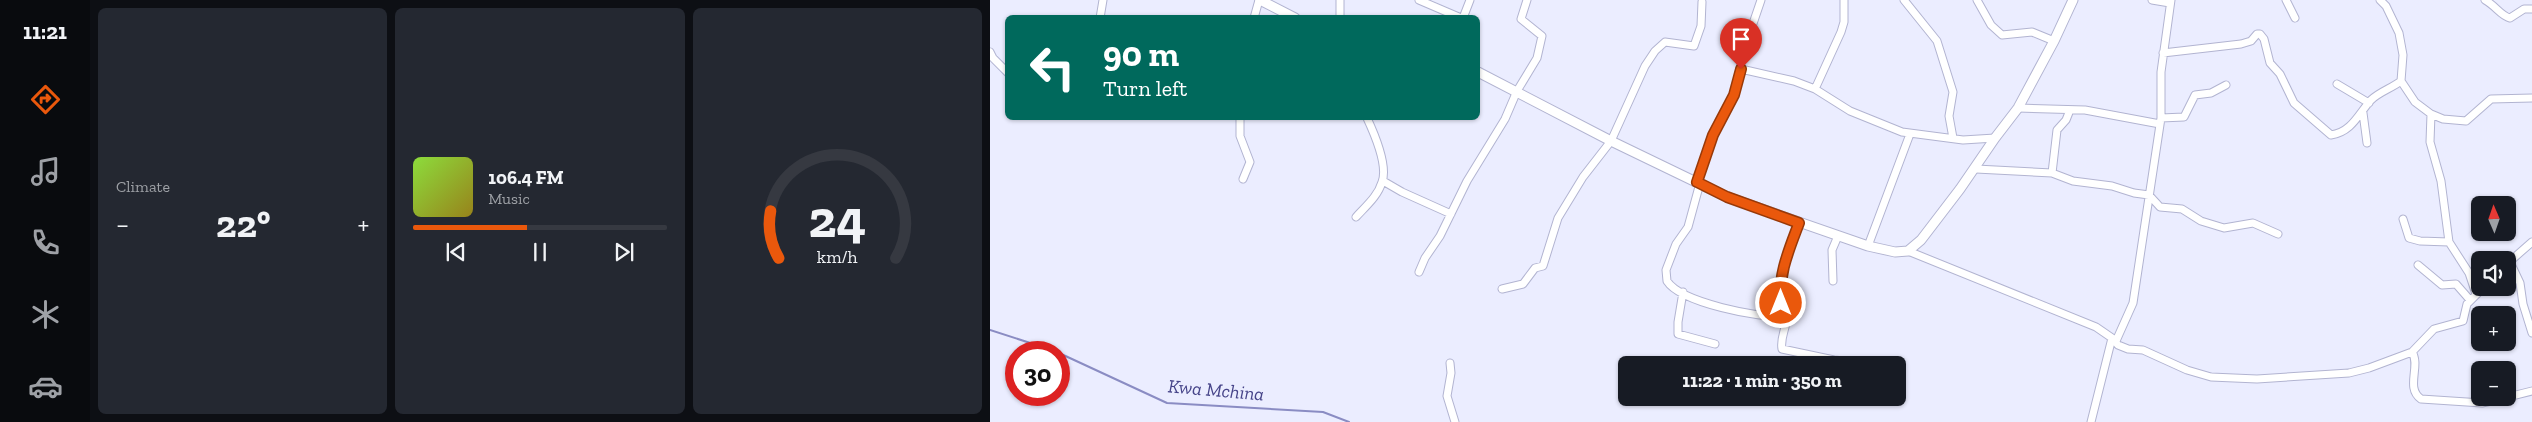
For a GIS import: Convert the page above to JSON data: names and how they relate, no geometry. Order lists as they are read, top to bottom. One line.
{"water":["Kwa Mchina"],"north":"top","page":{"tabs":"11:21","tile":"Climate","turn":["90 m","Turn left"],"song":["106.4 FM","Music"],"map_buttons":["+","−"],"heat":["−","22°","+"],"limit":"30","trip":"11:22 · 1 min · 350 m","gauge":["24","km/h"]}}
